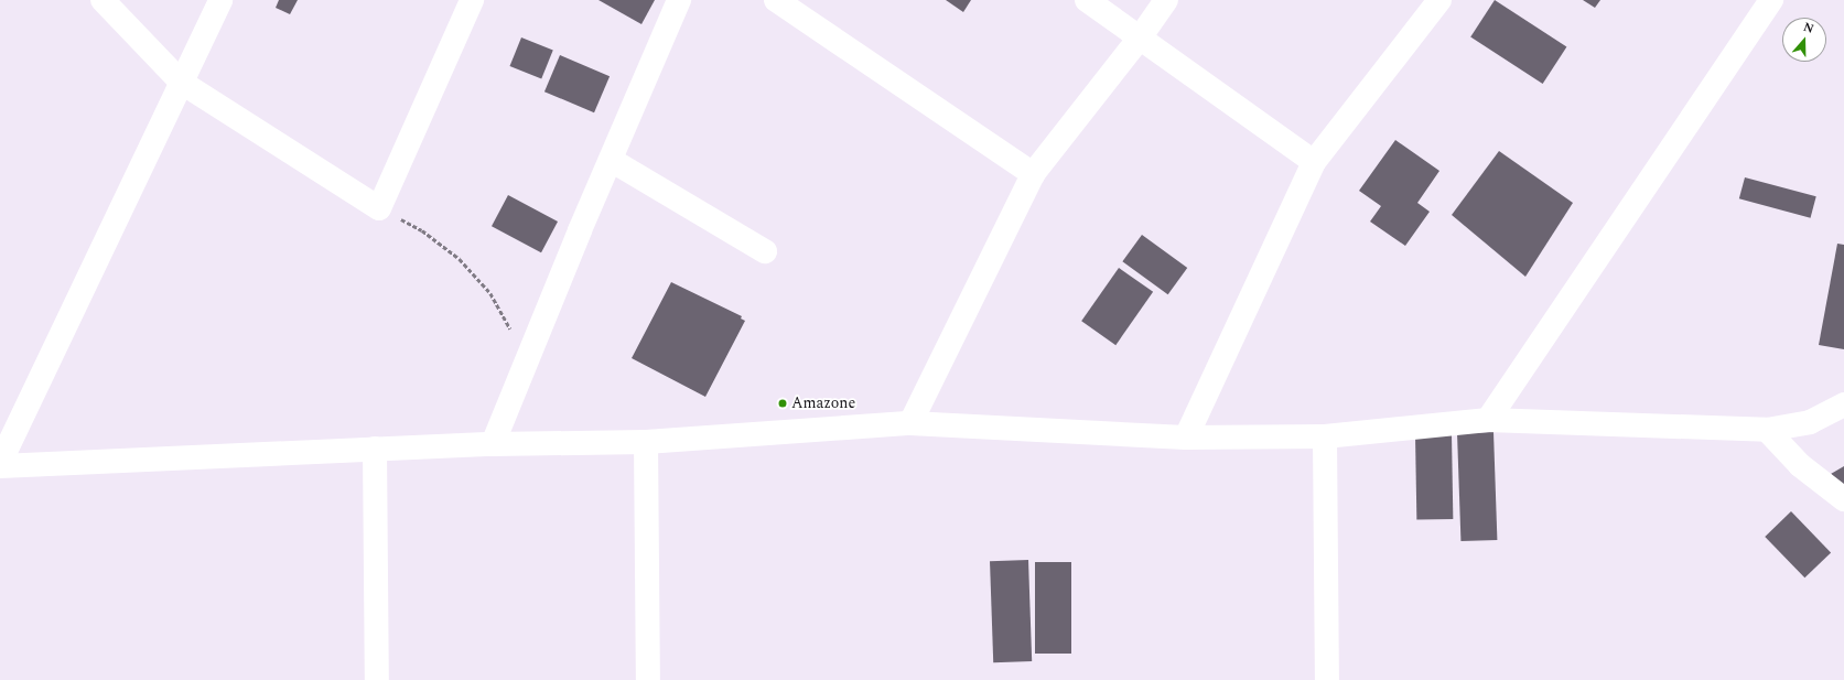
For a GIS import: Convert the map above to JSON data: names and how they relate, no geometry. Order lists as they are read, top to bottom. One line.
{"places":["Amazone"],"north":"top"}
